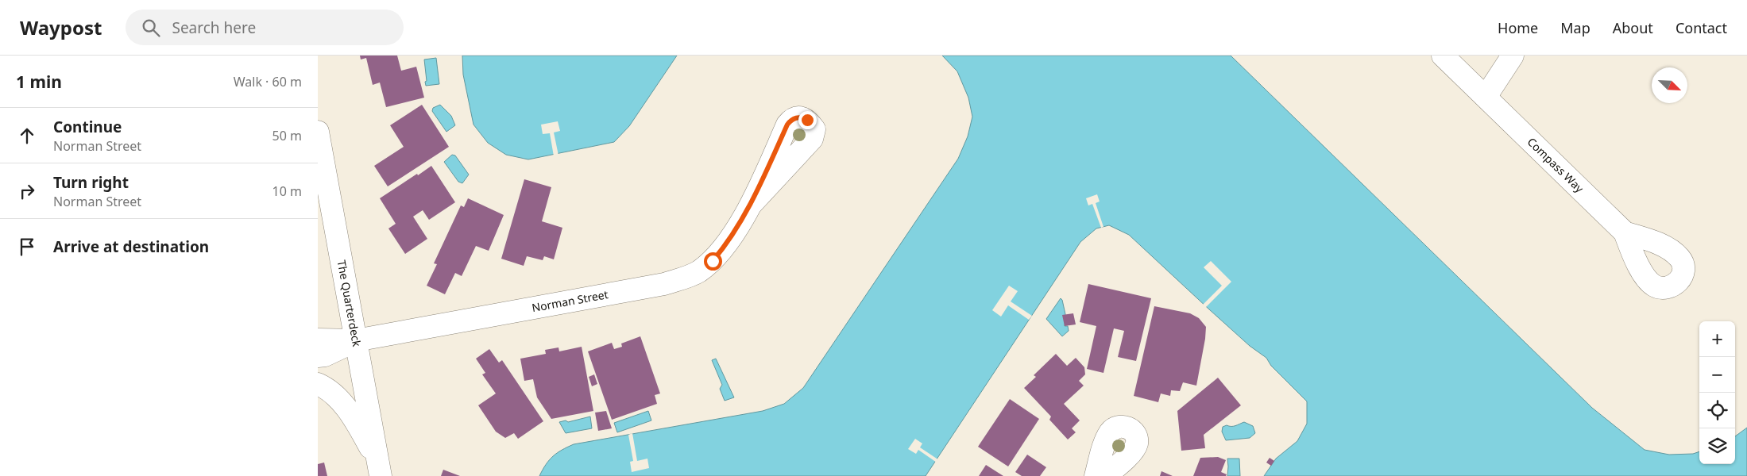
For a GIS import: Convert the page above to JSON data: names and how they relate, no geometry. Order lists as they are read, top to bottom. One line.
{"streets":{"street":["Compass Way","Norman Street","The Quarterdeck"]},"crossings":[["Norman Street","The Quarterdeck"]],"north":"bottom right","page":{"header":"Waypost","search":"Search here","nav":["Home","Map","About","Contact"],"heading":["1 min","Walk · 60 m"],"list":[["Continue","Norman Street","50 m"],["Turn right","Norman Street","10 m"],"Arrive at destination"],"map_buttons":["+","−"]}}
